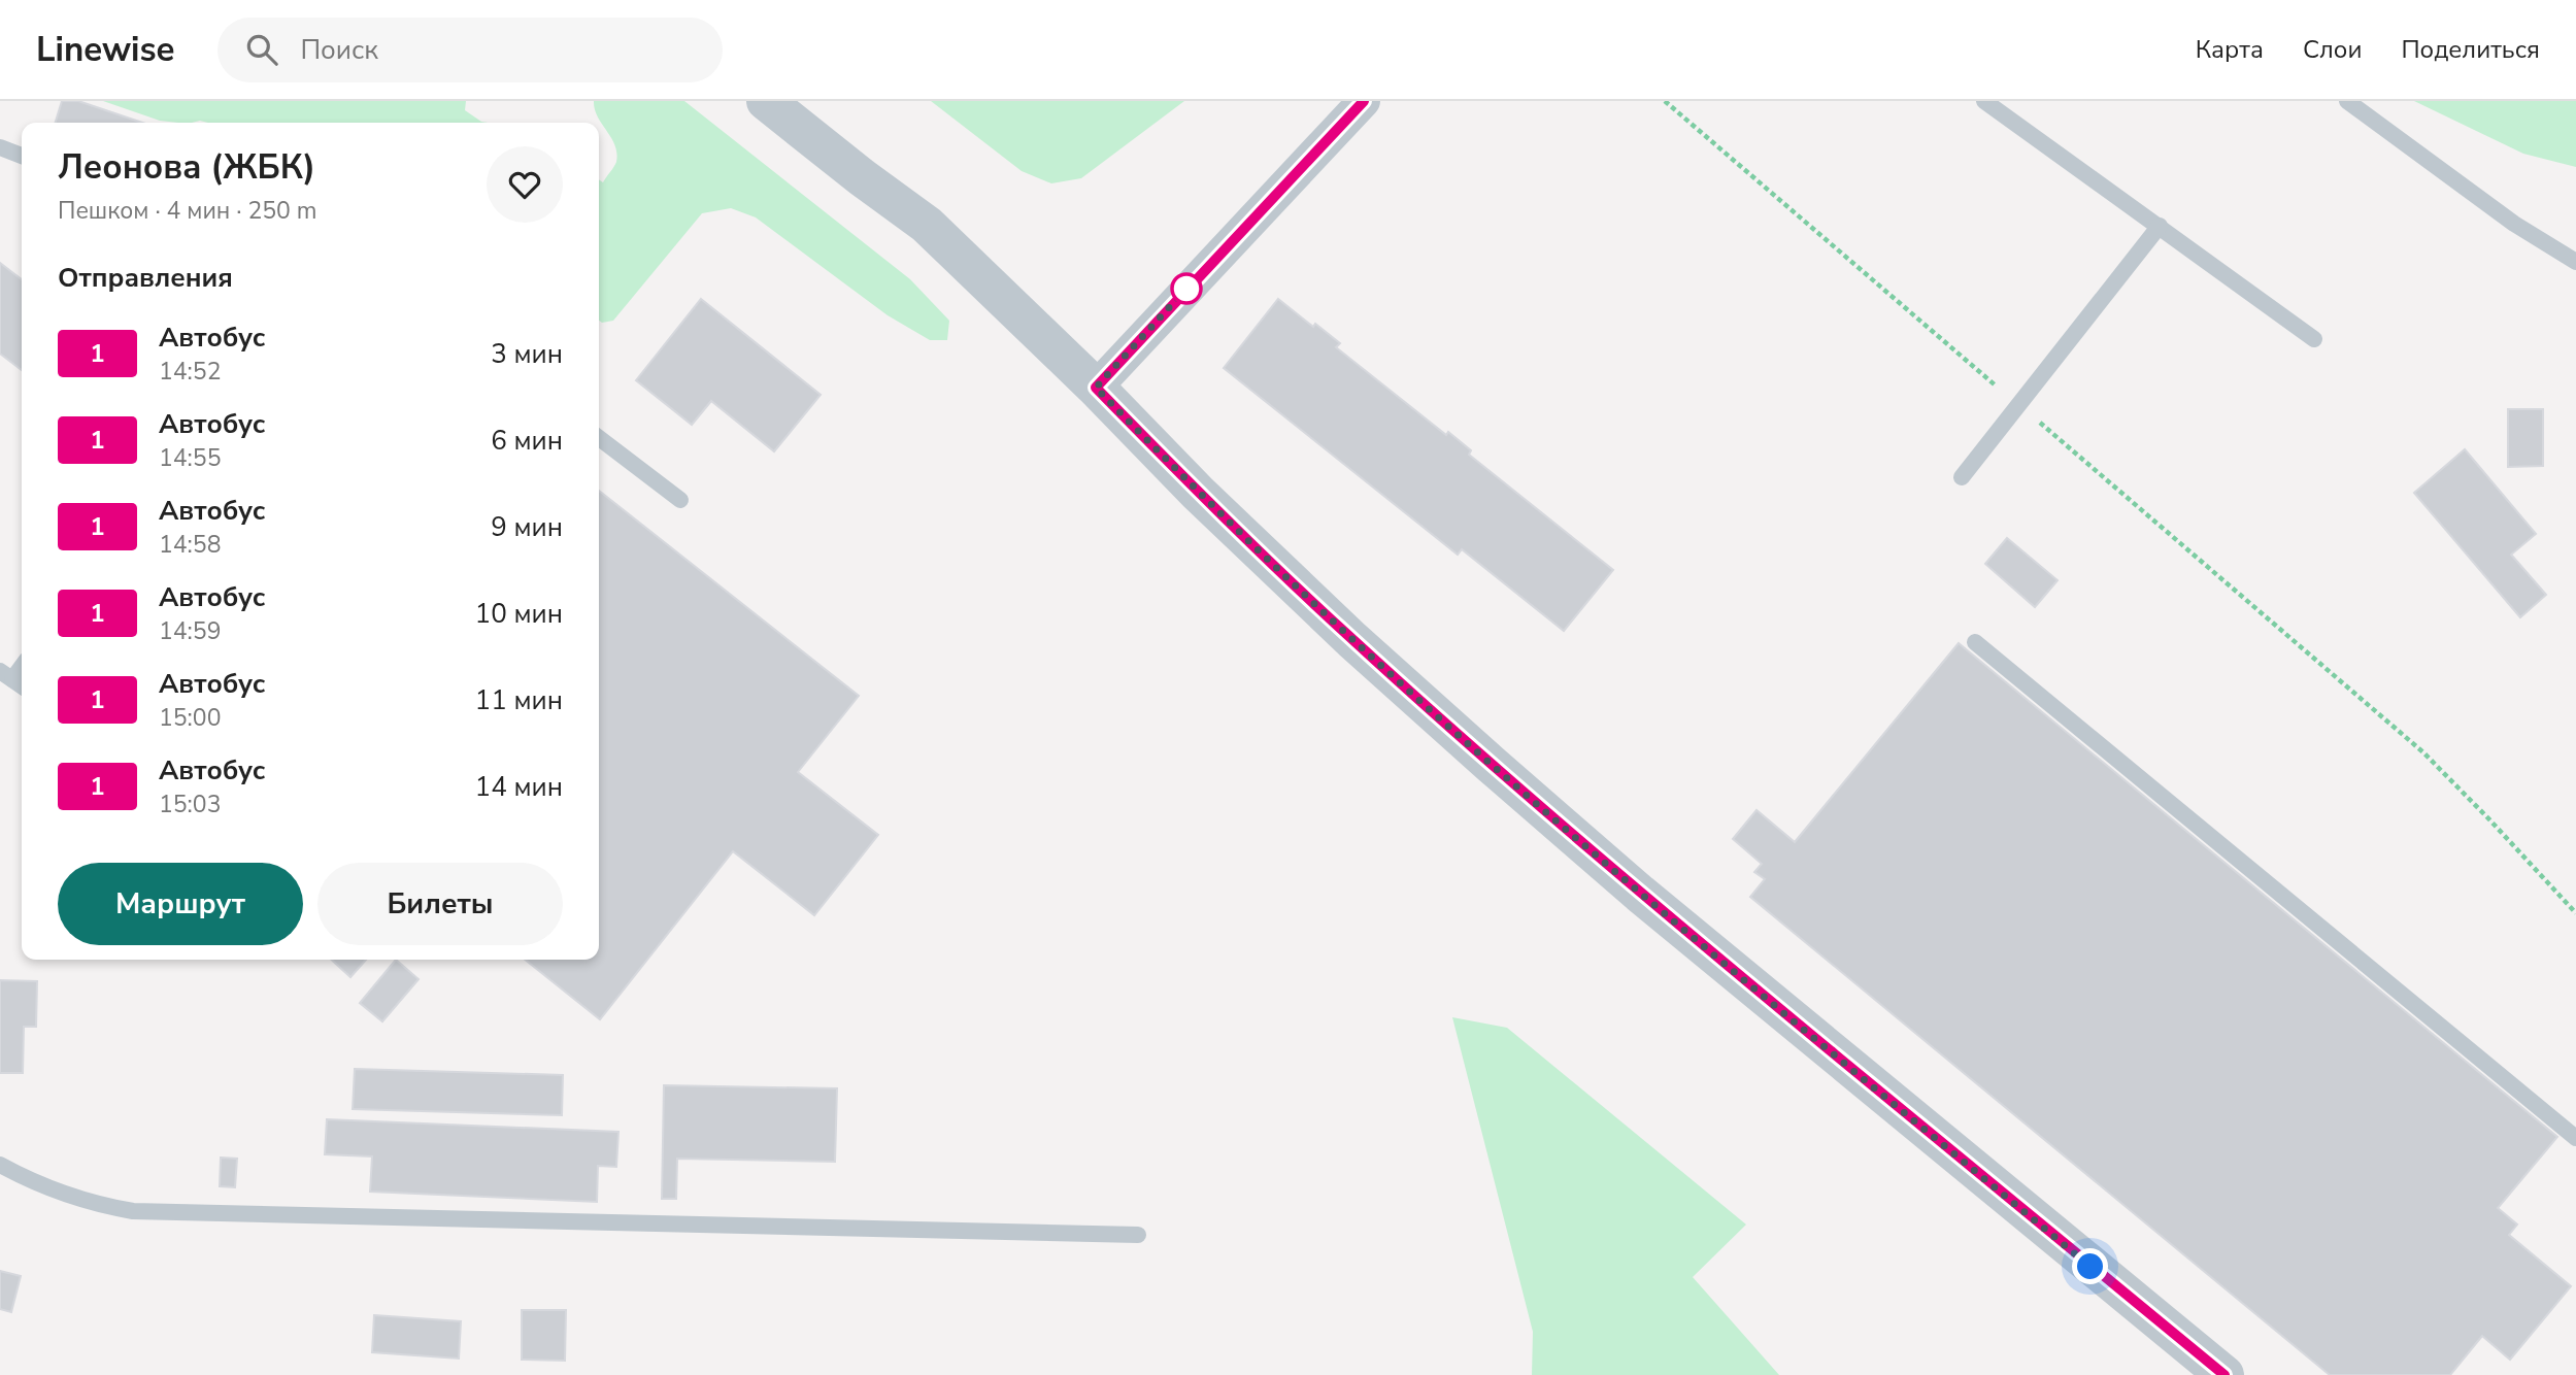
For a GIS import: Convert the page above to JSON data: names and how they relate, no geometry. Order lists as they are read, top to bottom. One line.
{"lines":["bus line 1"],"page":{"header":"Linewise","search":"Поиск","nav":["Карта","Слои","Поделиться"],"heading":[["Леонова (ЖБК)","Пешком · 4 мин · 250 m"],"Отправления"],"list":[{"mark":"1","name":"Автобус","note":"14:52","value":"3 мин"},{"mark":"1","name":"Автобус","note":"14:55","value":"6 мин"},{"mark":"1","name":"Автобус","note":"14:58","value":"9 мин"},{"mark":"1","name":"Автобус","note":"14:59","value":"10 мин"},{"mark":"1","name":"Автобус","note":"15:00","value":"11 мин"},{"mark":"1","name":"Автобус","note":"15:03","value":"14 мин"}],"buttons":["Маршрут","Билеты"]}}
